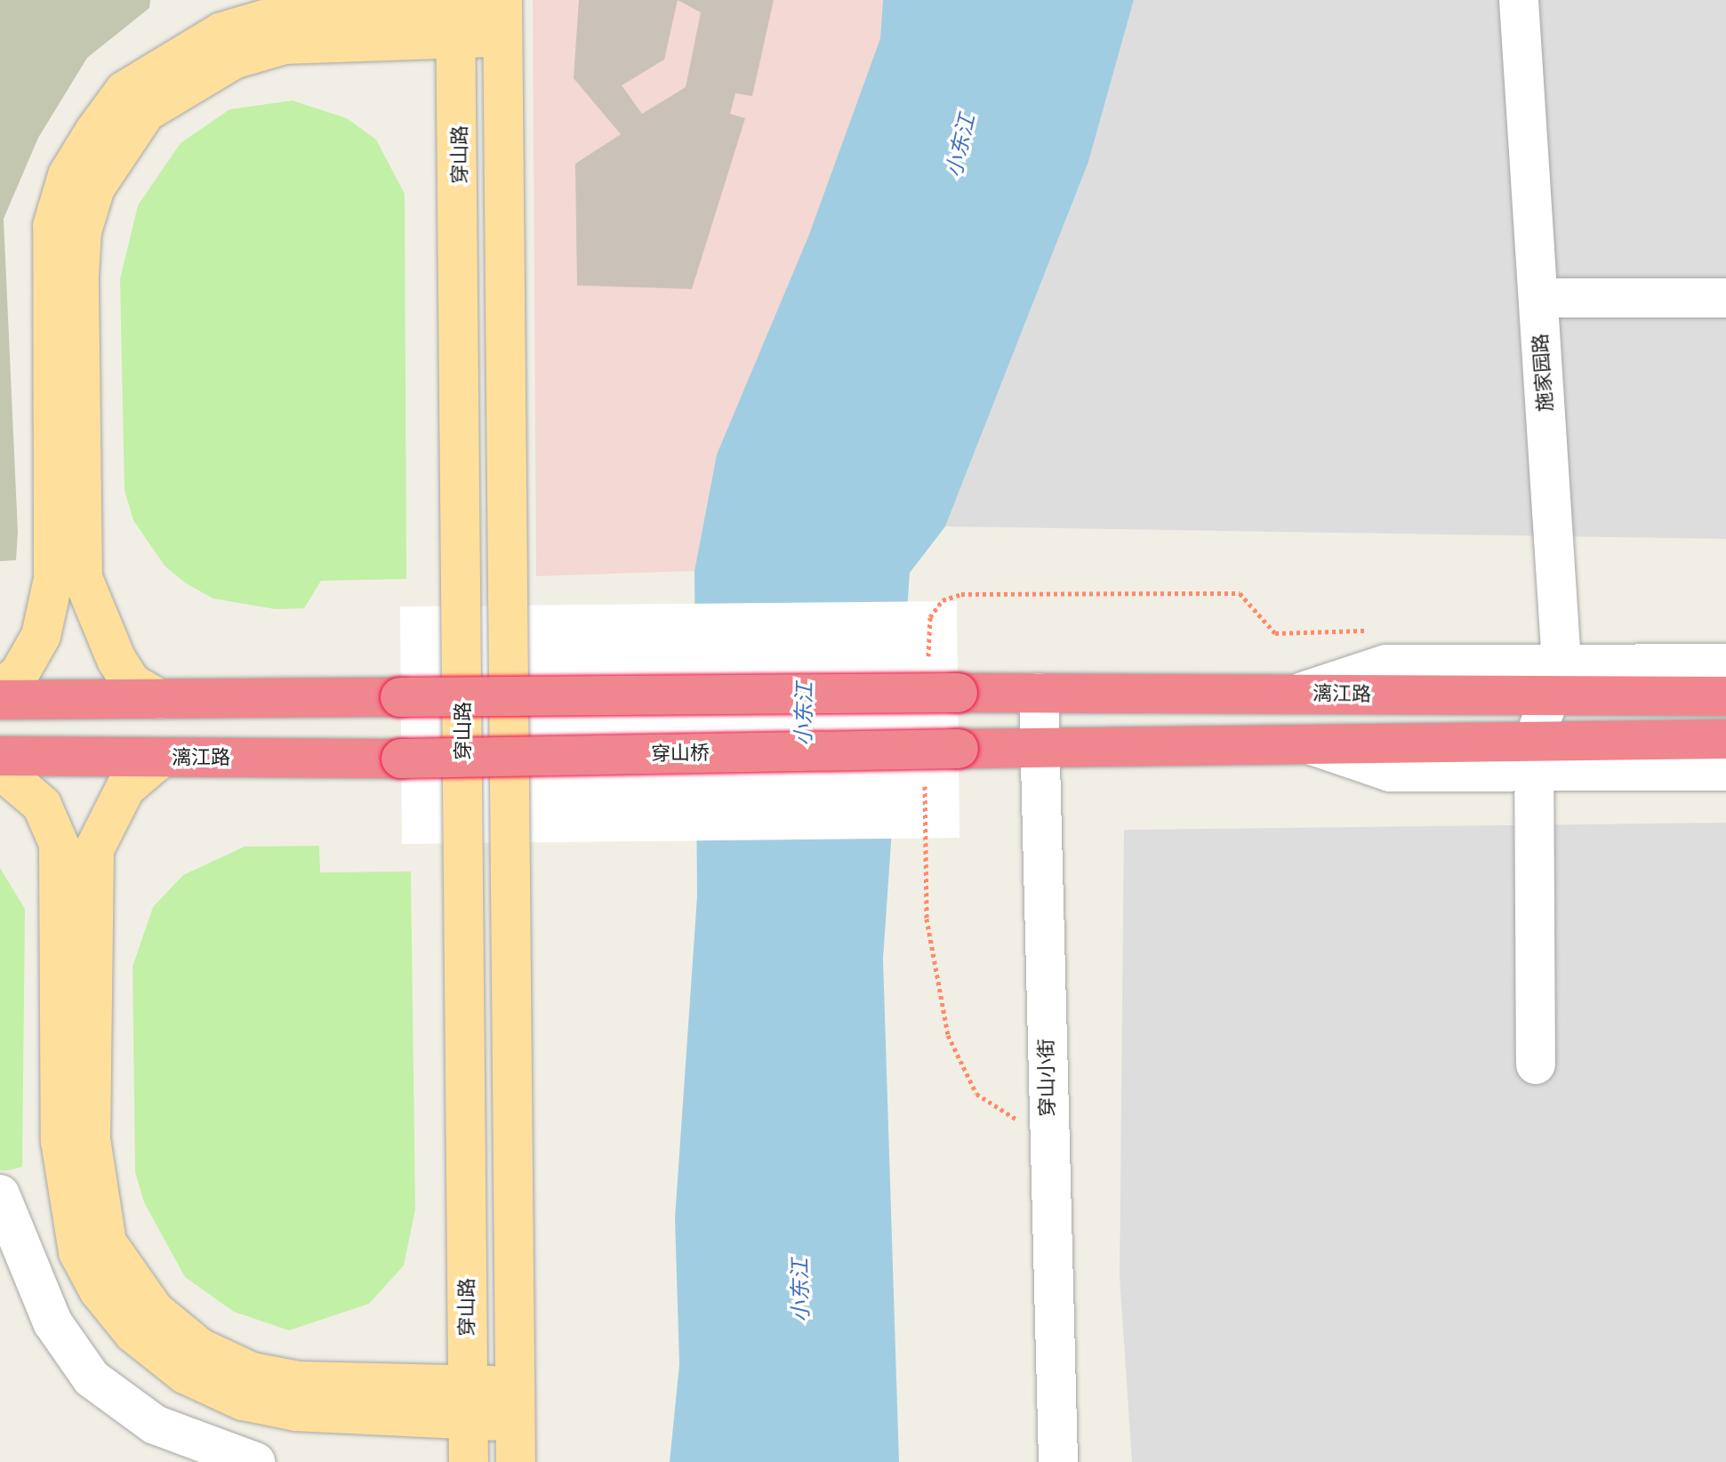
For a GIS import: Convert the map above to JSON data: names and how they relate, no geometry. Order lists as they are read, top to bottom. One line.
{"streets":{"highway":["漓江路","穿山桥"],"main road":["穿山路"],"street":["施家园路","穿山小街"]},"crossings":[["施家园路","漓江路"],["漓江路","穿山桥"],["漓江路","穿山小街"],["穿山桥","穿山小街"]],"water":["小东江"]}
